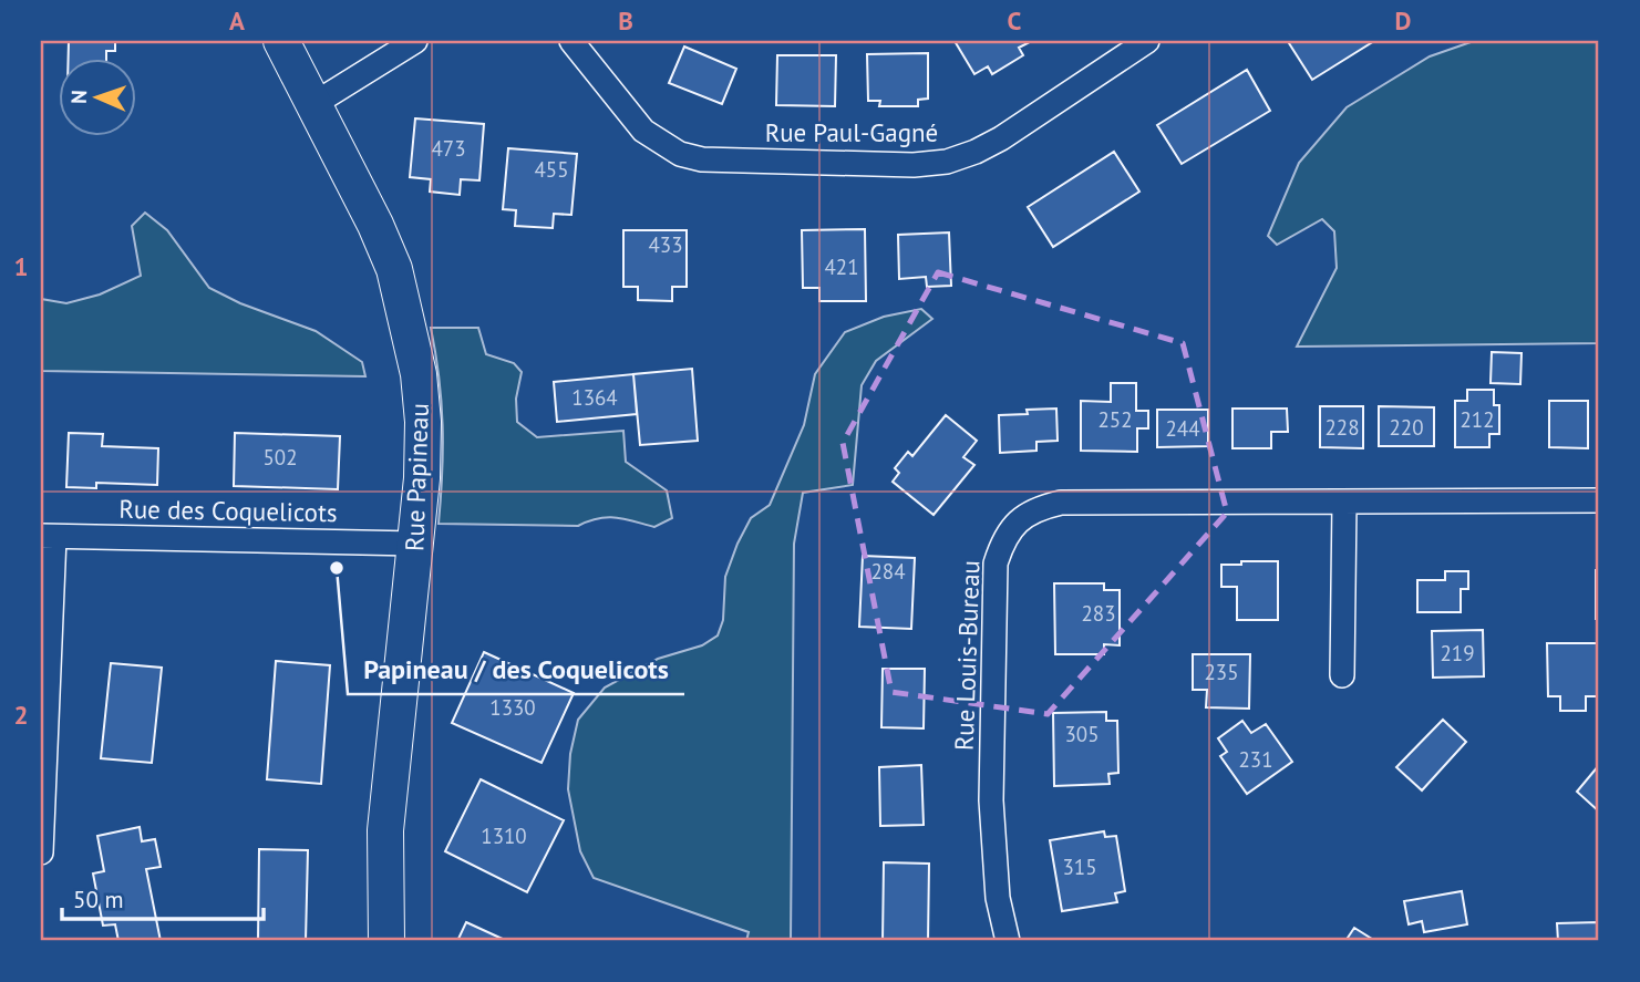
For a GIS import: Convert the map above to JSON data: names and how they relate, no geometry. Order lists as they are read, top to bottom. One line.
{"streets":{"street":["Rue Paul-Gagné","Rue Papineau","Rue des Coquelicots","Rue Louis-Bureau"]},"crossings":[["Rue Papineau","Rue des Coquelicots"]],"places":["Papineau / des Coquelicots"],"house_numbers":["473","455","433","421","1364","252","212","228","220","244","502","284","283","219","235","1330","305","231","1310","315"],"scale_bar":"50 m","north":"left","grid":{"columns":["A","B","C","D"],"rows":["1","2"]}}
